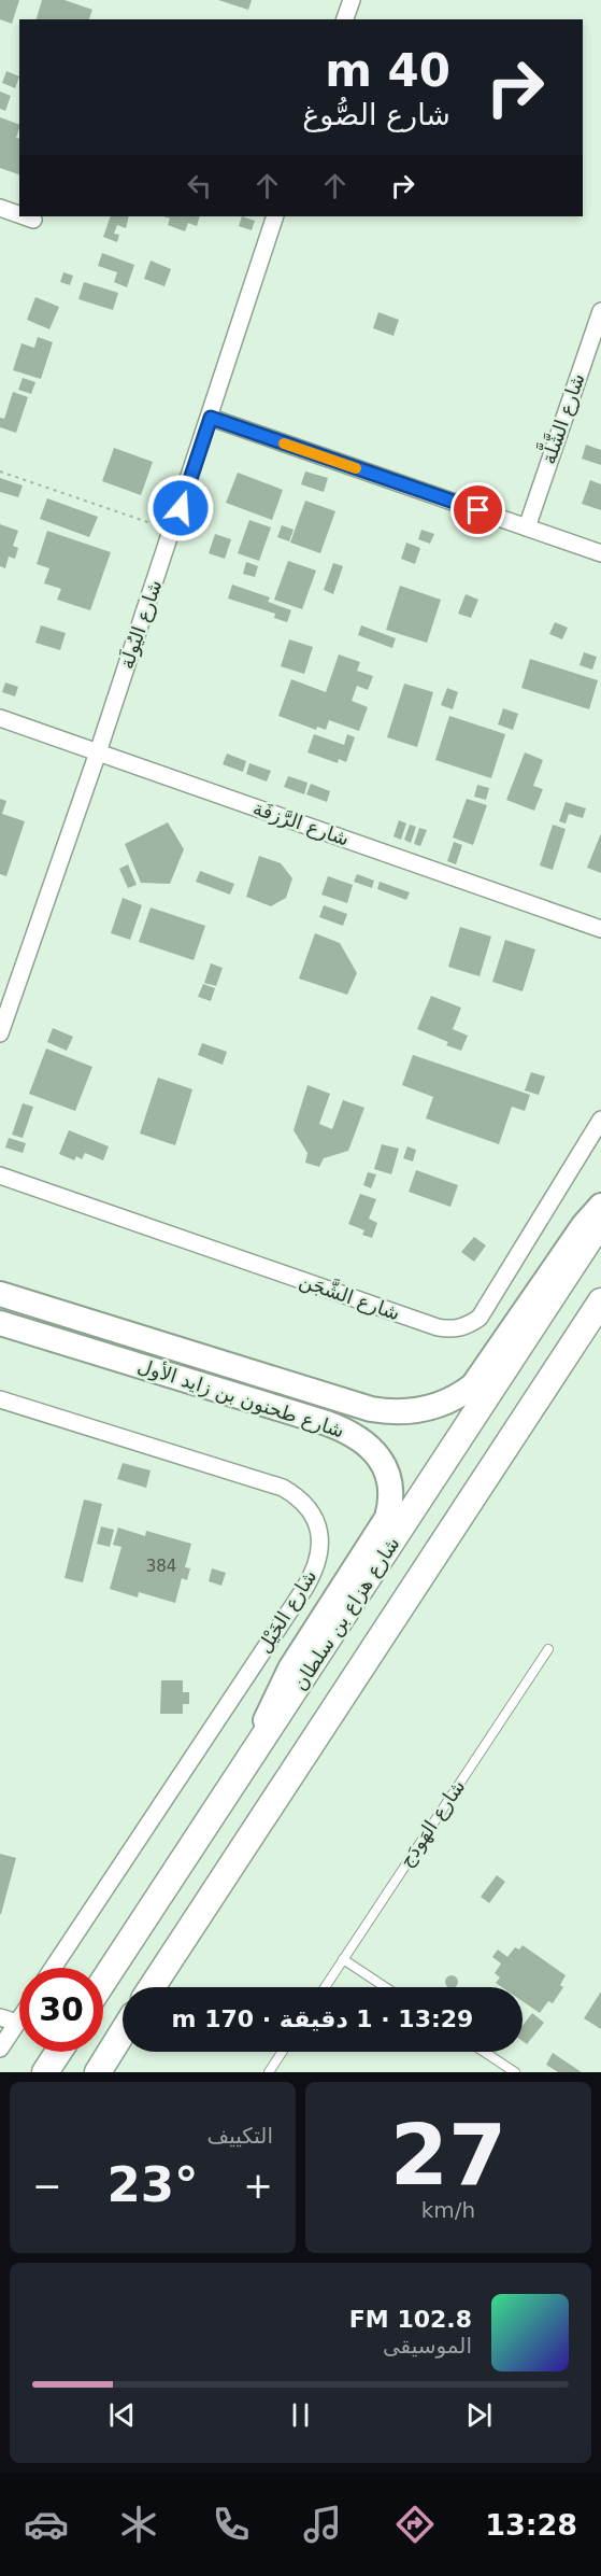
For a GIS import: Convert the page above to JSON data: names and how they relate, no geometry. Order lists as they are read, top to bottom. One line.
{"streets":{"main road":["شارع هزاع بن سلطان"],"street":["شارع الشَّلَّة","شارع اليُولَة","شارع الرَّزفَة","شارع الشَّجَن","شارع طحنون بن زايد الأول","شارع الخَيْل"],"lane":["شارع الهَودَج"]},"crossings":[["شارع اليُولَة","شارع الرَّزفَة"],["شارع طحنون بن زايد الأول","شارع هزاع بن سلطان"]],"house_numbers":["384"],"page":{"turn":["40 m","شارع الصُّوغ"],"limit":"30","trip":"13:29 · 1 دقيقة · 170 m","tile":[["27","km/h"],"التكييف"],"heat":["−","23°","+"],"song":["102.8 FM","الموسيقى"],"tabs":"13:28"}}
